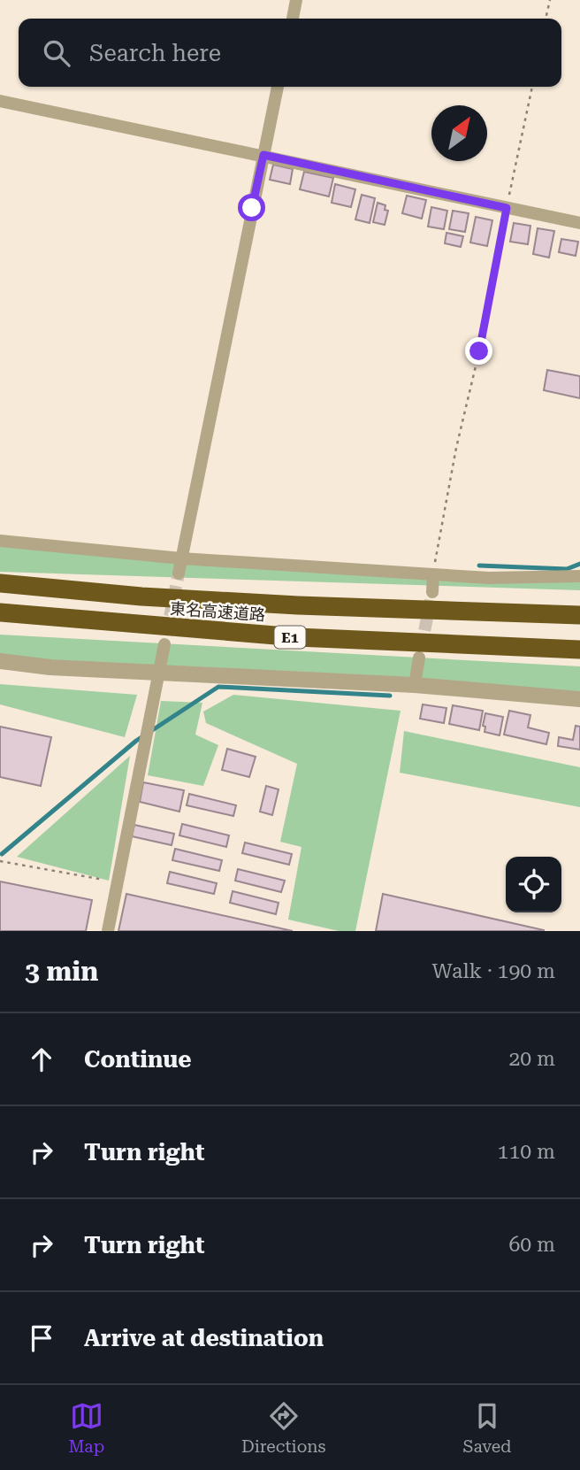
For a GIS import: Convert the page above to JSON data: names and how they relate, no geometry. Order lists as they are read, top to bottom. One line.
{"streets":{"highway":["東名高速道路","E1"]},"north":"top right","page":{"search":"Search here","heading":["3 min","Walk · 190 m"],"list":[["Continue","20 m"],["Turn right","110 m"],["Turn right","60 m"],"Arrive at destination"],"nav":["Map","Directions","Saved"]}}
